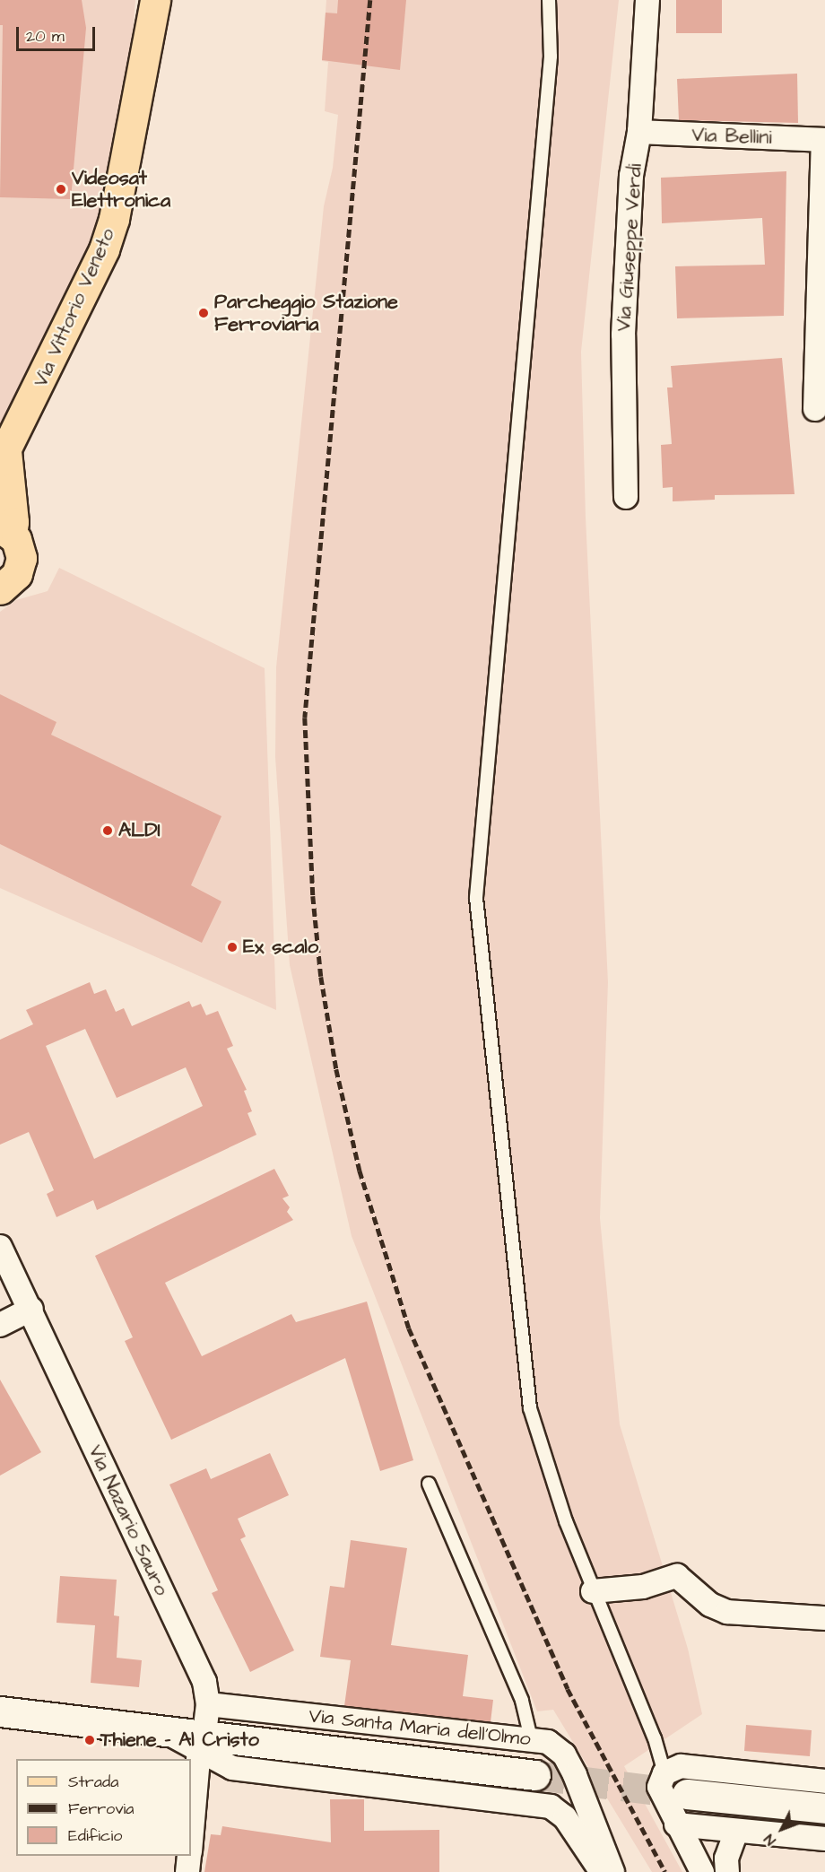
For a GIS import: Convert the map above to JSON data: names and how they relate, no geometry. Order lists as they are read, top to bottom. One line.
{"streets":{"main road":["Via Vittorio Veneto","Via Santa Maria dell'Olmo"],"street":["Via Bellini","Via Giuseppe Verdi","Via Nazario Sauro"]},"crossings":[["Via Bellini","Via Giuseppe Verdi"],["Via Nazario Sauro","Via Santa Maria dell'Olmo"]],"places":["Videosat Elettronica","Parcheggio Stazione Ferroviaria","ALDI","Ex scalo","Thiene - Al Cristo"],"legend":["Strada","Ferrovia","Edificio"],"scale_bar":"20 m","north":"bottom left"}
